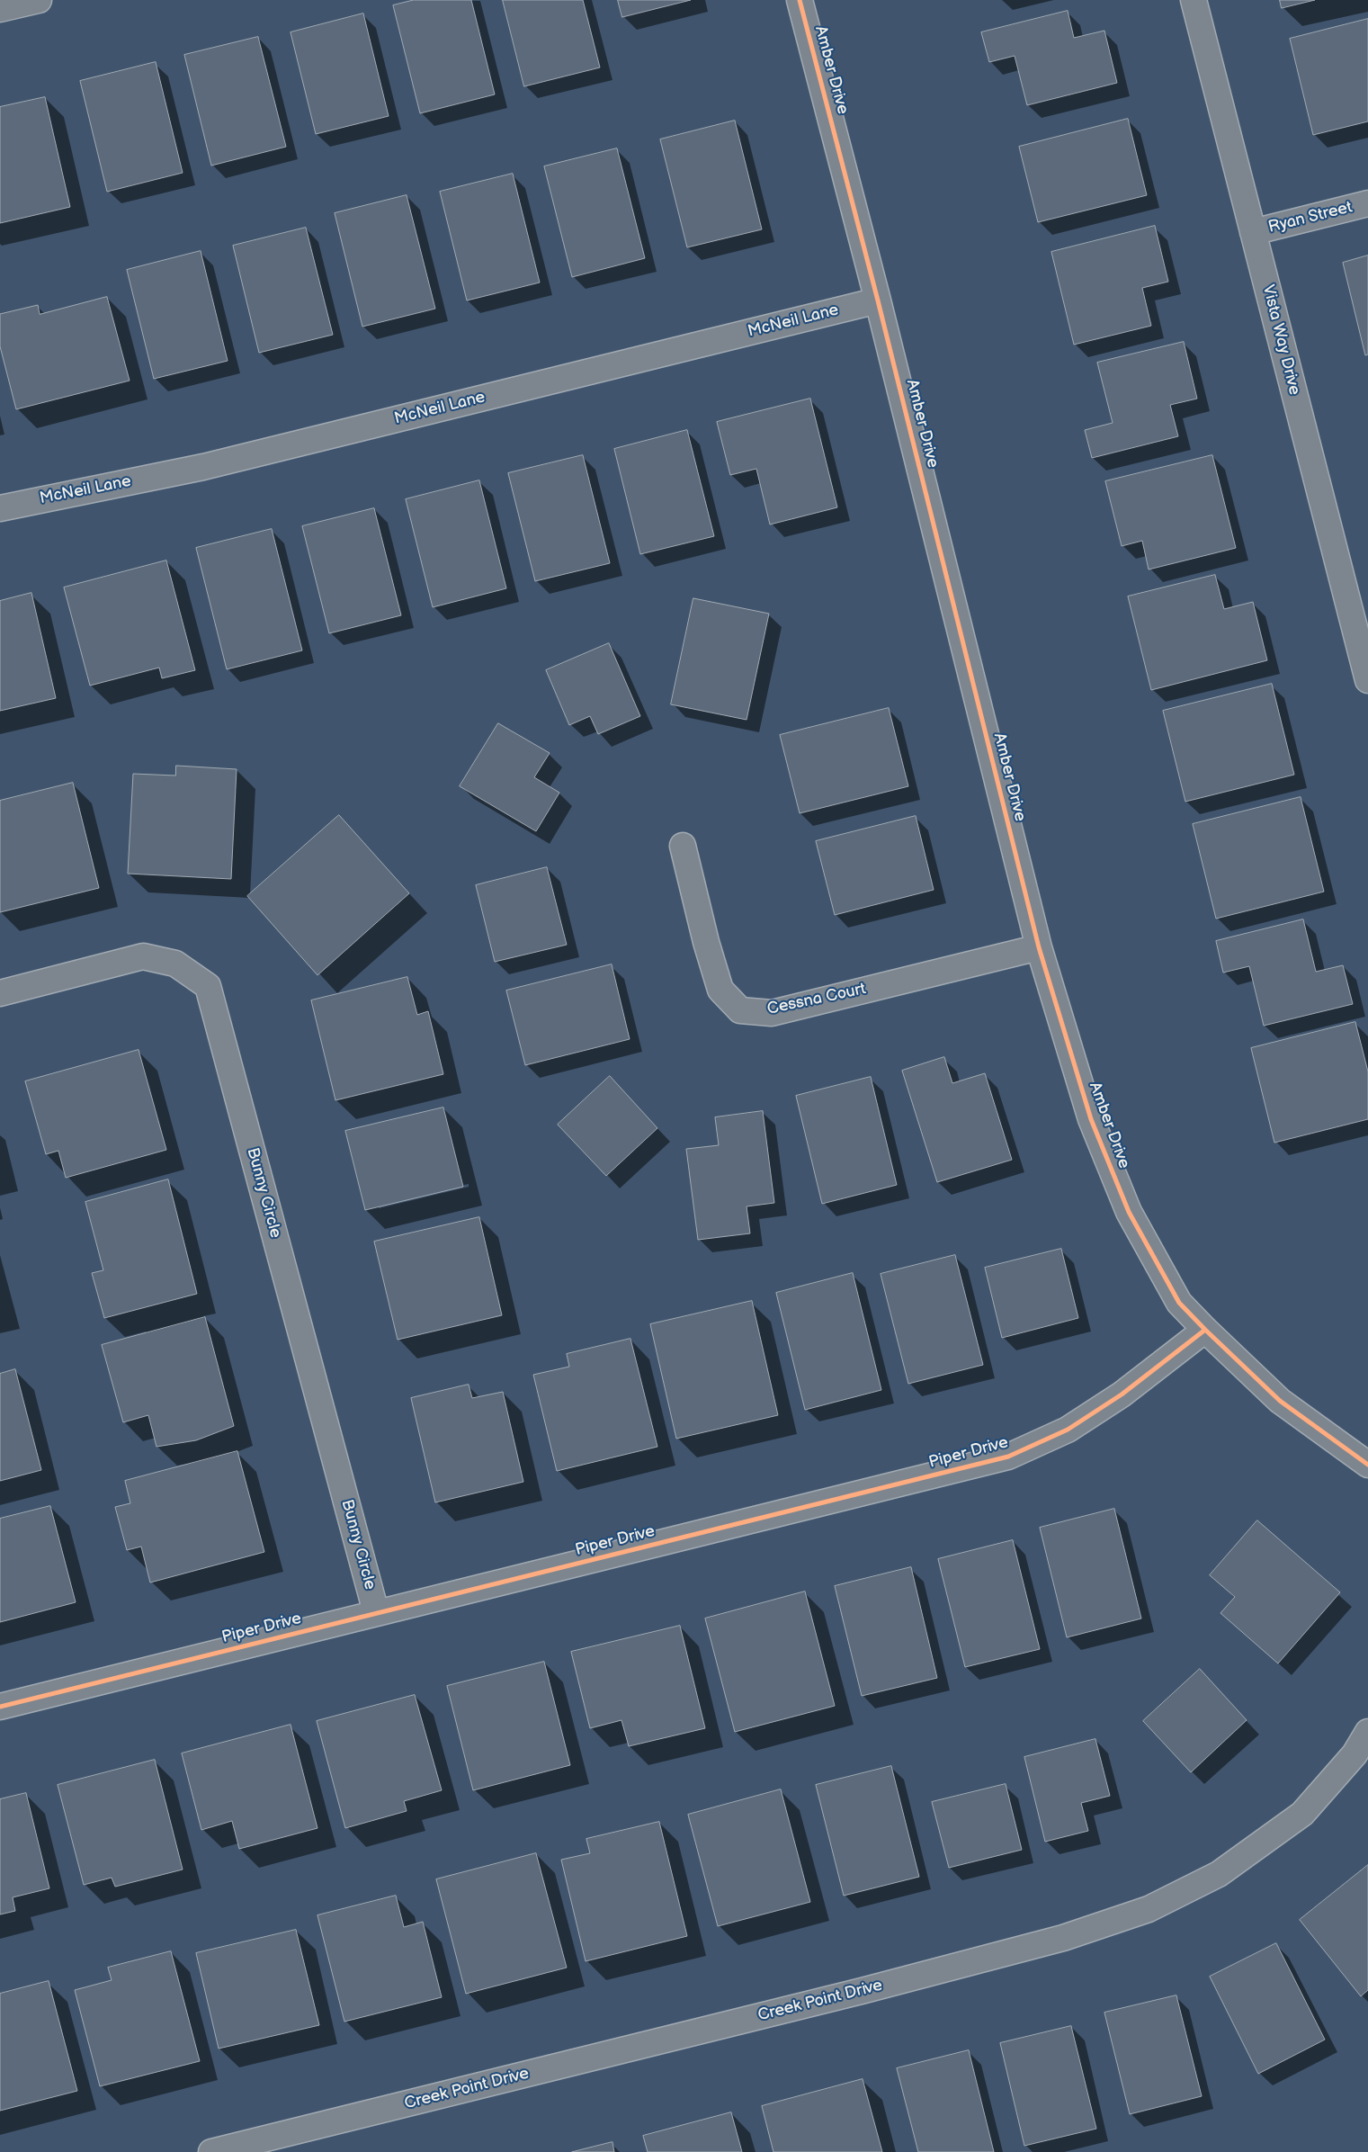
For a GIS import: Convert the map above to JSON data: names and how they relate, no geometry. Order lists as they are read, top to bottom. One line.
{"streets":{"street":["Amber Drive","Ryan Street","McNeil Lane","Vista Way Drive","Cessna Court","Bunny Circle","Piper Drive","Creek Point Drive"]},"crossings":[["Amber Drive","McNeil Lane"],["Amber Drive","Cessna Court"],["Amber Drive","Piper Drive"],["Ryan Street","Vista Way Drive"],["Bunny Circle","Piper Drive"]]}
